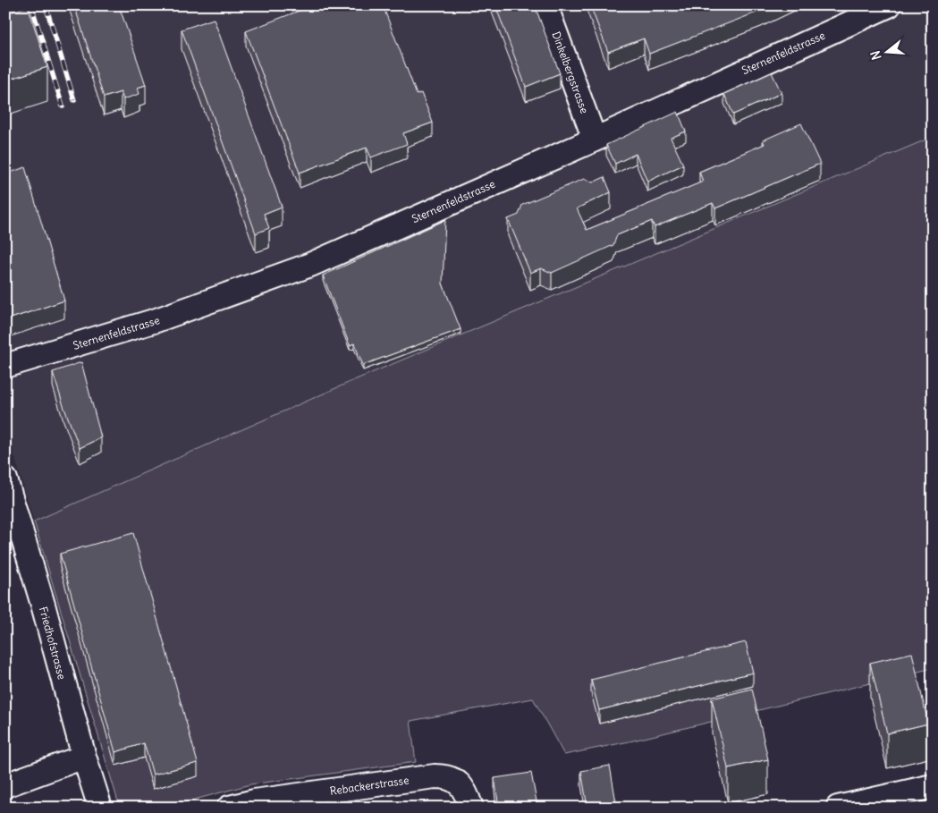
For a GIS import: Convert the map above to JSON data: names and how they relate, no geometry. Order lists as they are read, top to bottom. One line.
{"streets":{"street":["Sternenfeldstrasse","Dinkelbergstrasse","Friedhofstrasse","Rebackerstrasse"]},"crossings":[["Sternenfeldstrasse","Dinkelbergstrasse"]],"north":"left"}
